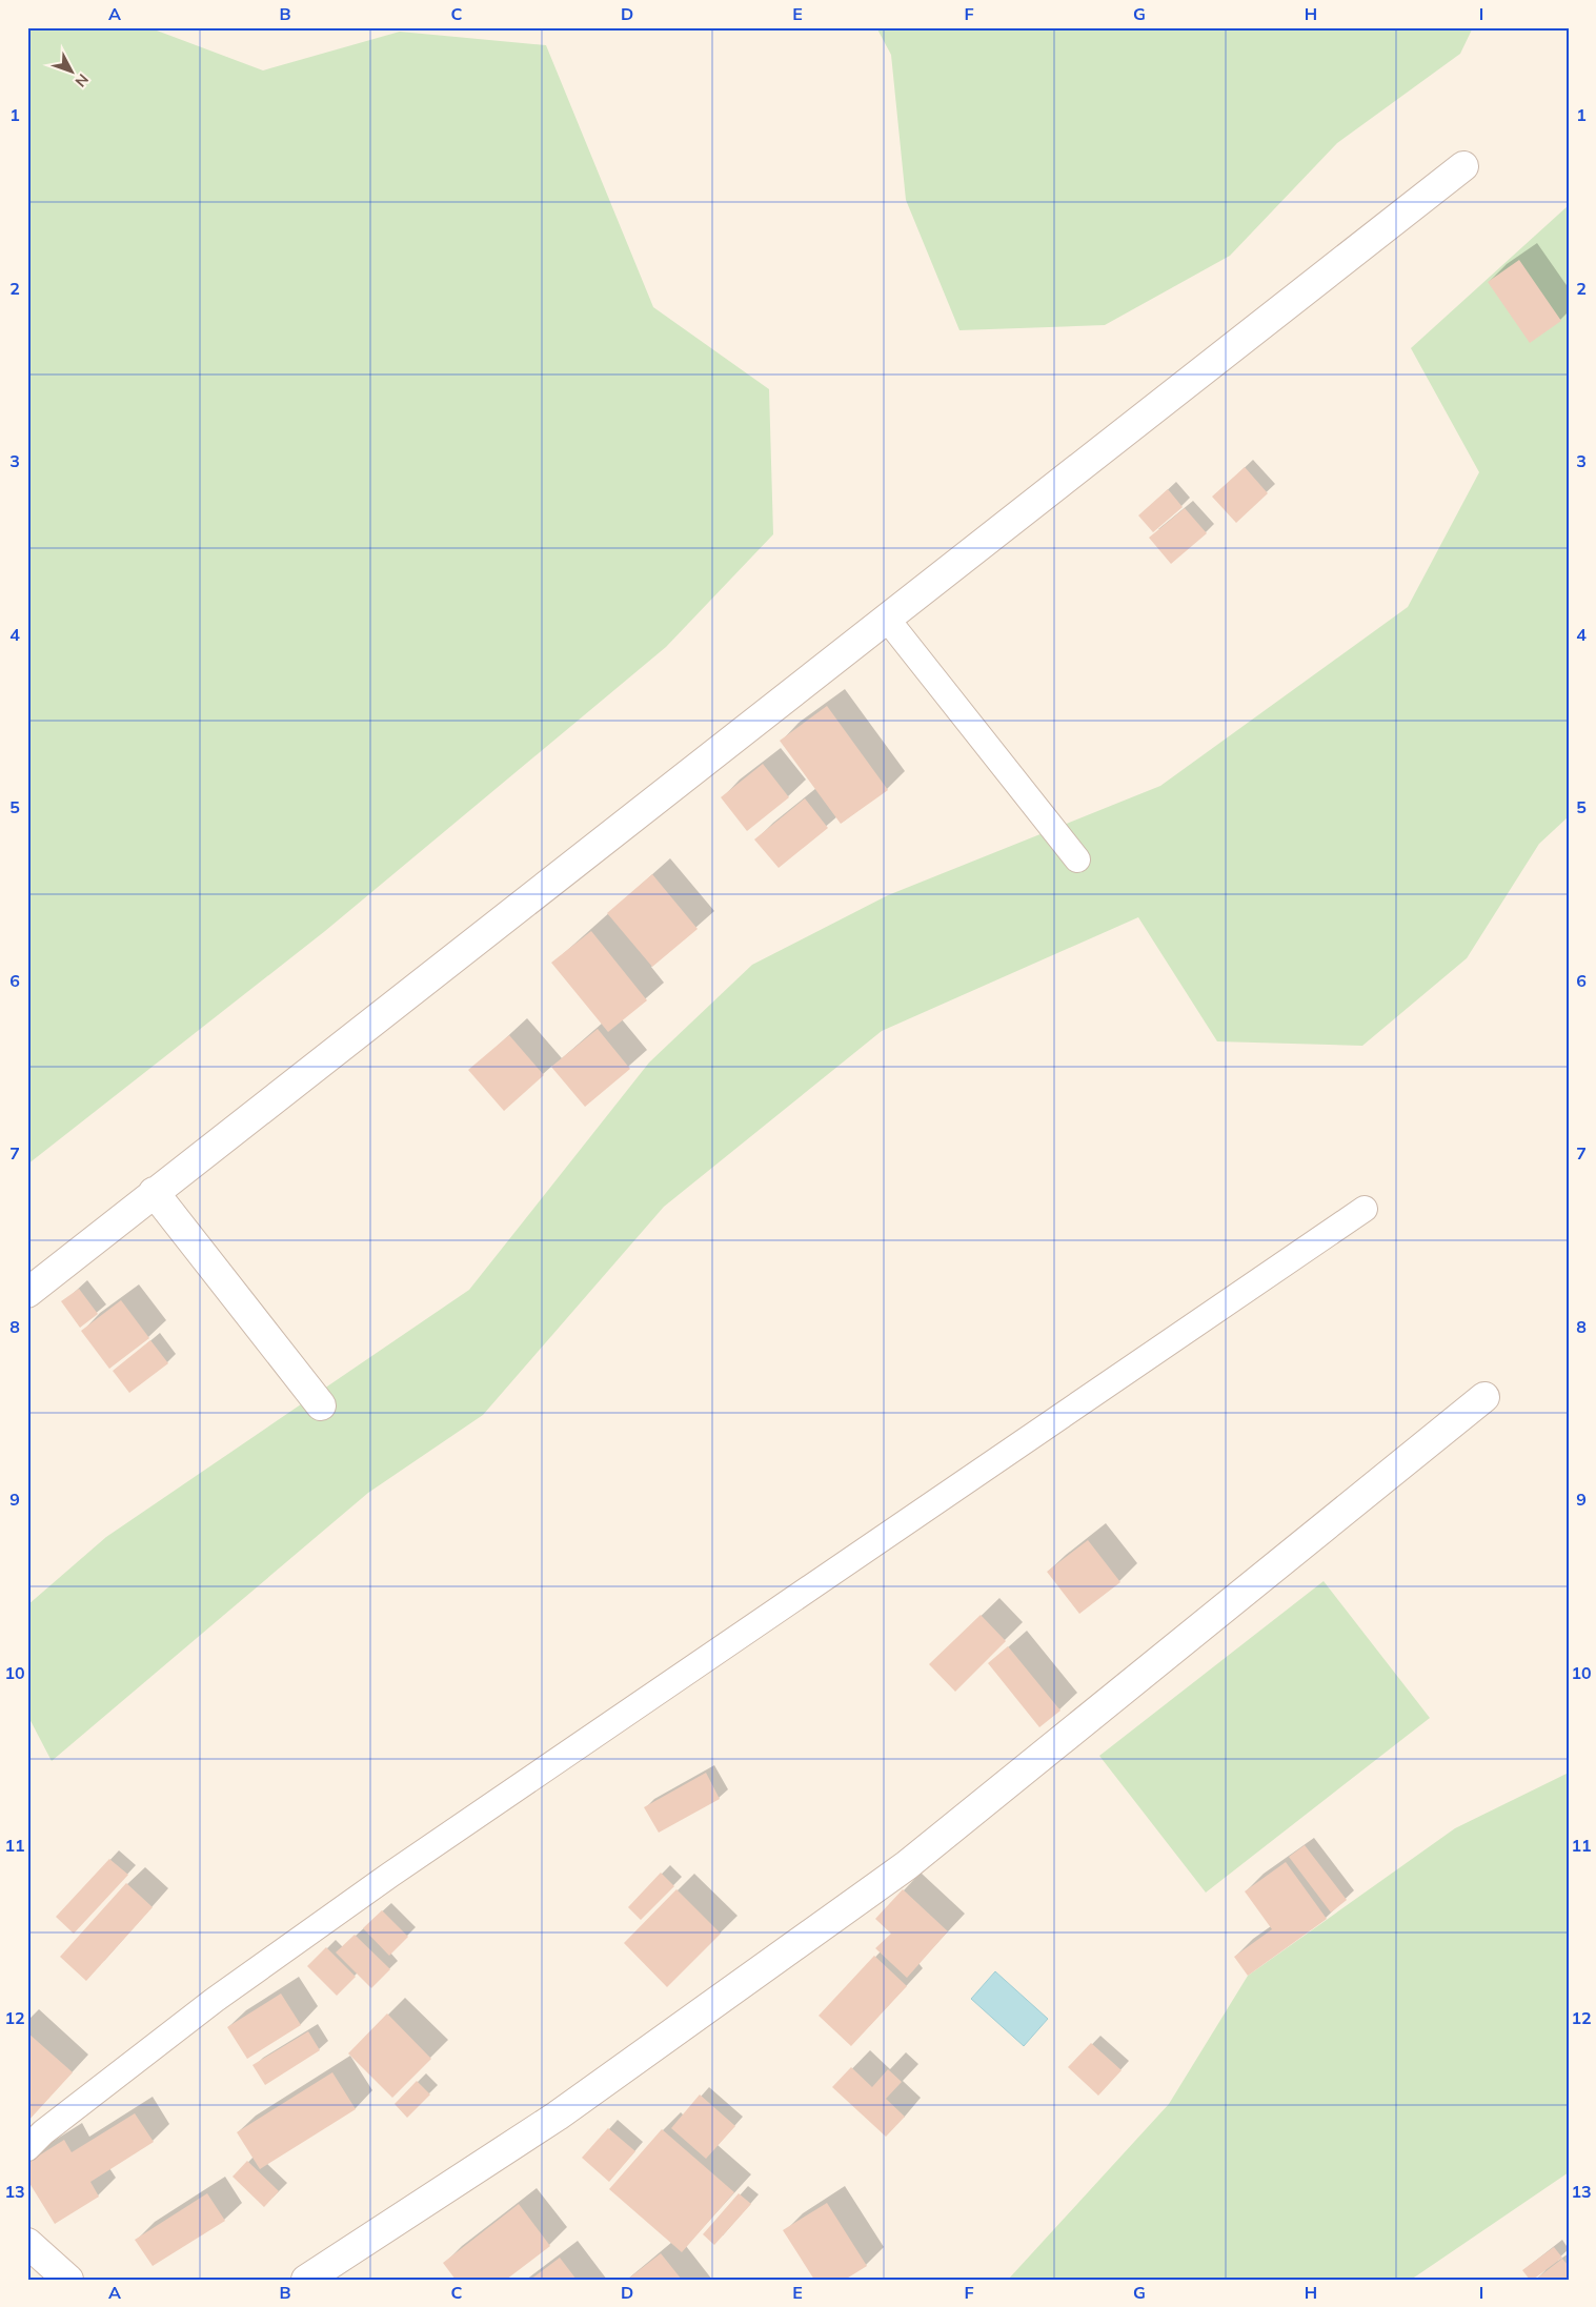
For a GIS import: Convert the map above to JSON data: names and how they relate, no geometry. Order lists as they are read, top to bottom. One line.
{"north":"bottom right","grid":{"columns":["A","B","C","D","E","F","G","H","I"],"rows":["1","2","3","4","5","6","7","8","9","10","11","12","13"]}}
